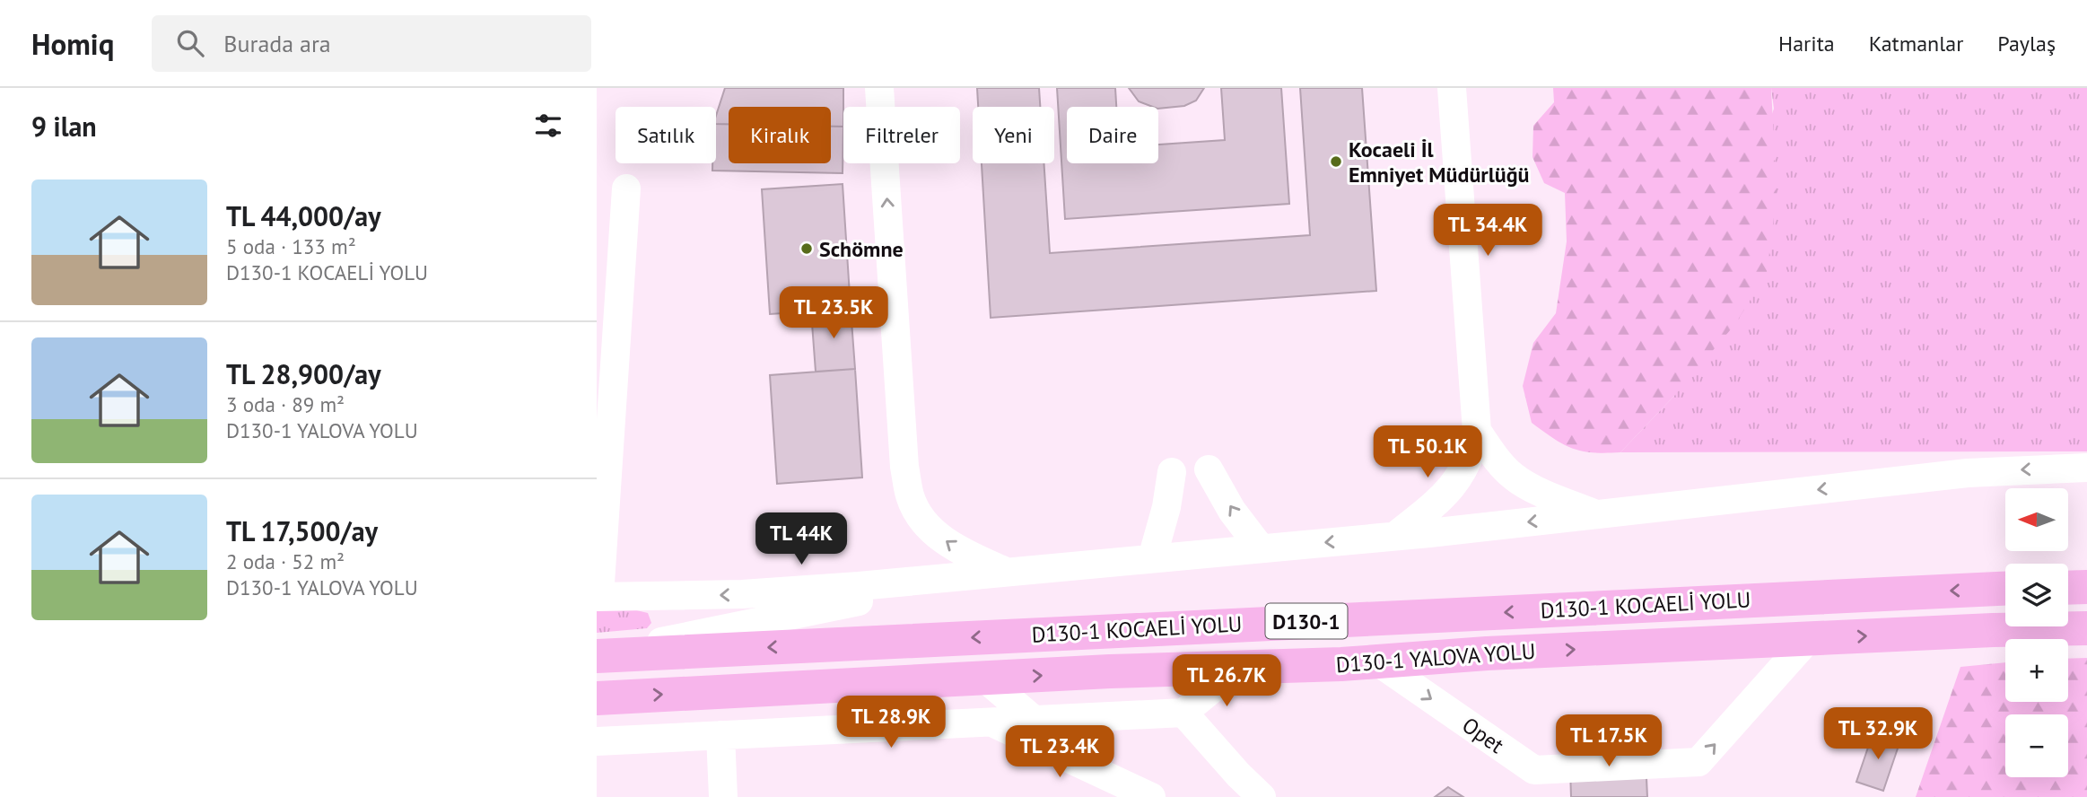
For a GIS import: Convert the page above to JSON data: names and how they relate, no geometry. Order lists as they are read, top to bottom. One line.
{"streets":{"highway":["D130-1 KOCAELİ YOLU","D130-1","D130-1 YALOVA YOLU"],"street":["Opet"]},"crossings":[["D130-1 YALOVA YOLU","Opet"]],"one_way":["D130-1 KOCAELİ YOLU","D130-1 YALOVA YOLU"],"places":["Kocaeli İl Emniyet Müdürlüğü","Schömne"],"north":"left","page":{"header":"Homiq","search":"Burada ara","nav":["Harita","Katmanlar","Paylaş"],"heading":"9 ilan","chip":["Satılık","Kiralık","Filtreler","Yeni","Daire"],"list":[{"name":"TL 44,000/ay","note":"5 oda · 133 m² · D130-1 KOCAELİ YOLU"},{"name":"TL 28,900/ay","note":"3 oda · 89 m² · D130-1 YALOVA YOLU"},{"name":"TL 17,500/ay","note":"2 oda · 52 m² · D130-1 YALOVA YOLU"}],"price":["TL 34.4K","TL 23.5K","TL 50.1K","TL 44K","TL 26.7K","TL 28.9K","TL 32.9K","TL 17.5K","TL 23.4K"],"map_buttons":["+","−"]}}
